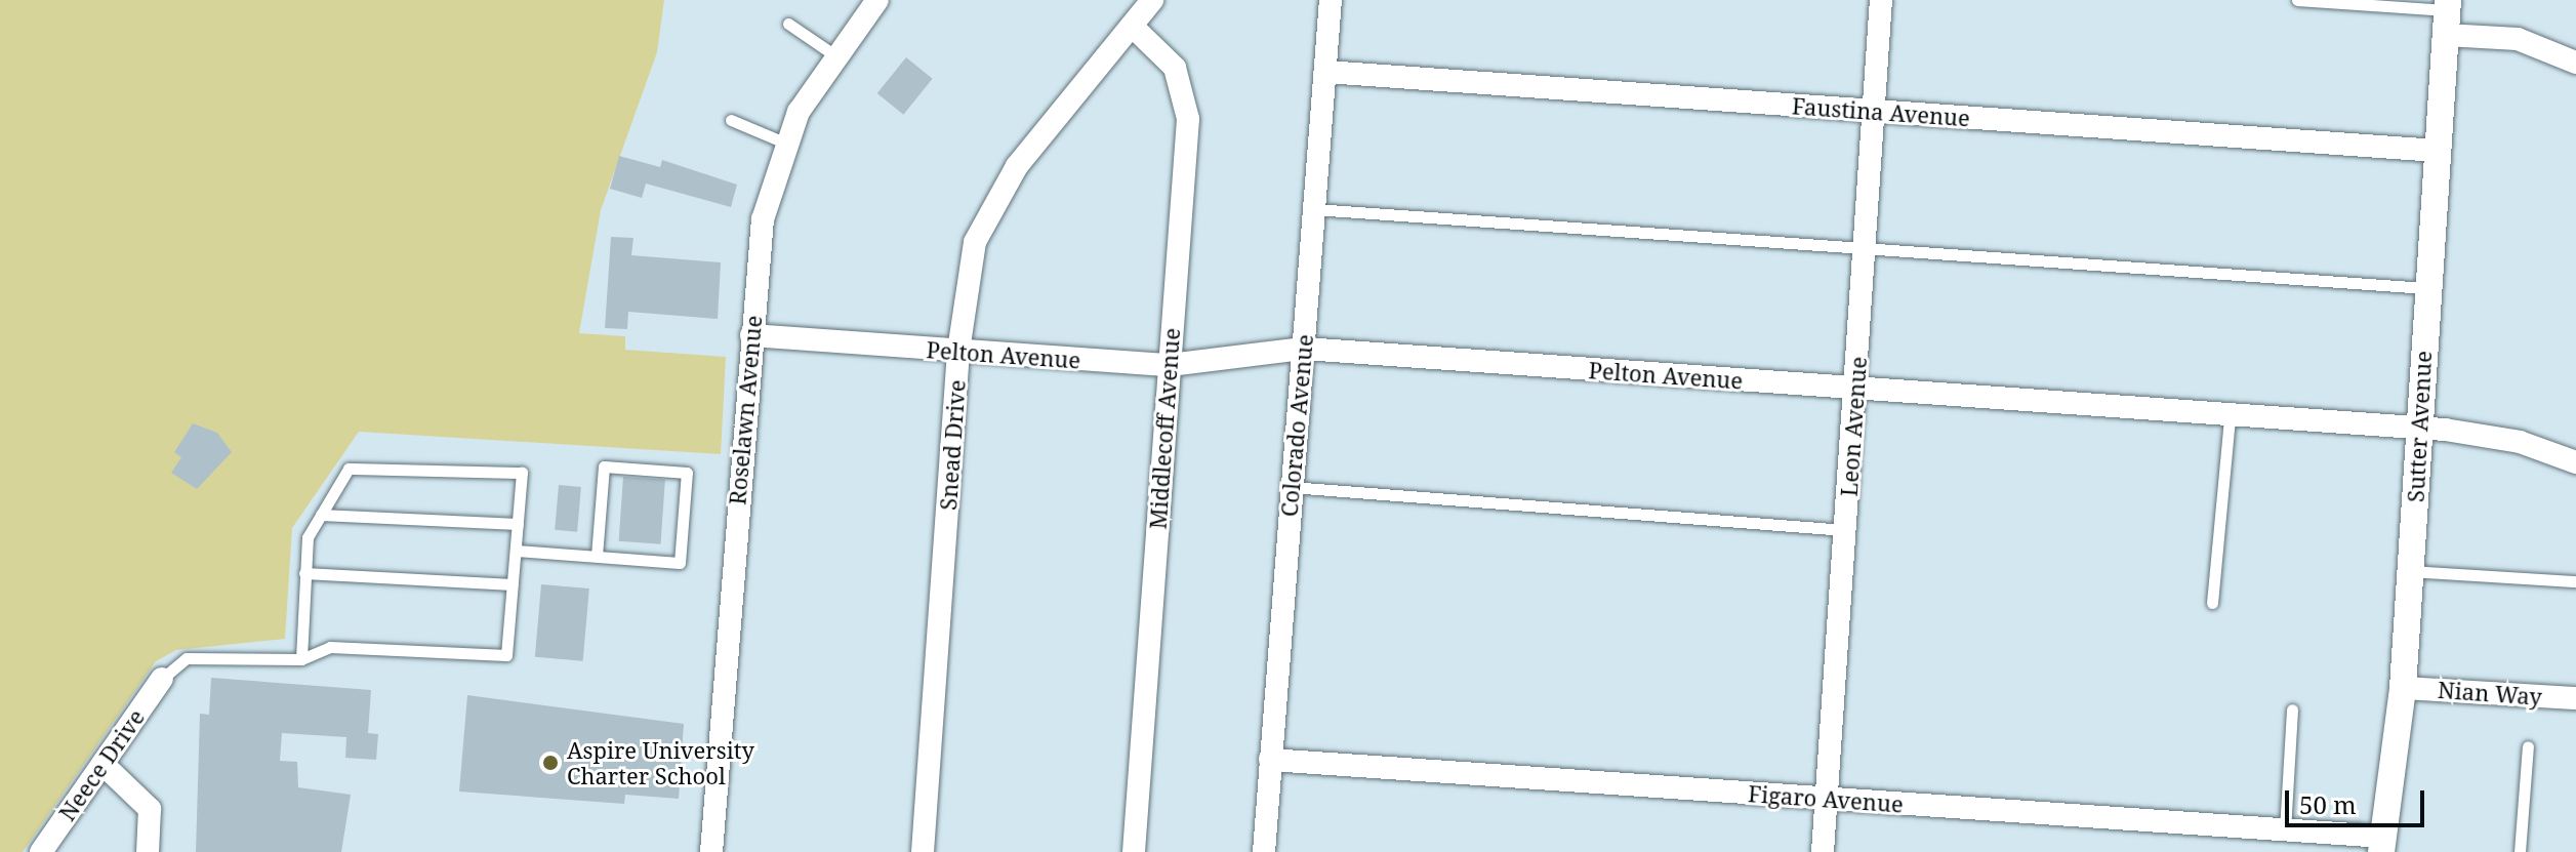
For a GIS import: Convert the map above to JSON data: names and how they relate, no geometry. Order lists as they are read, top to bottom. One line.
{"streets":{"street":["Faustina Avenue","Pelton Avenue","Roselawn Avenue","Colorado Avenue","Leon Avenue","Sutter Avenue","Middlecoff Avenue","Snead Drive","Nian Way","Neece Drive","Figaro Avenue"]},"crossings":[["Faustina Avenue","Colorado Avenue"],["Faustina Avenue","Leon Avenue"],["Faustina Avenue","Sutter Avenue"],["Pelton Avenue","Roselawn Avenue"],["Pelton Avenue","Colorado Avenue"],["Pelton Avenue","Leon Avenue"],["Pelton Avenue","Sutter Avenue"],["Pelton Avenue","Middlecoff Avenue"],["Pelton Avenue","Snead Drive"],["Colorado Avenue","Figaro Avenue"],["Leon Avenue","Figaro Avenue"],["Sutter Avenue","Nian Way"],["Sutter Avenue","Figaro Avenue"],["Middlecoff Avenue","Snead Drive"]],"places":["Aspire University Charter School"],"scale_bar":"50 m"}
